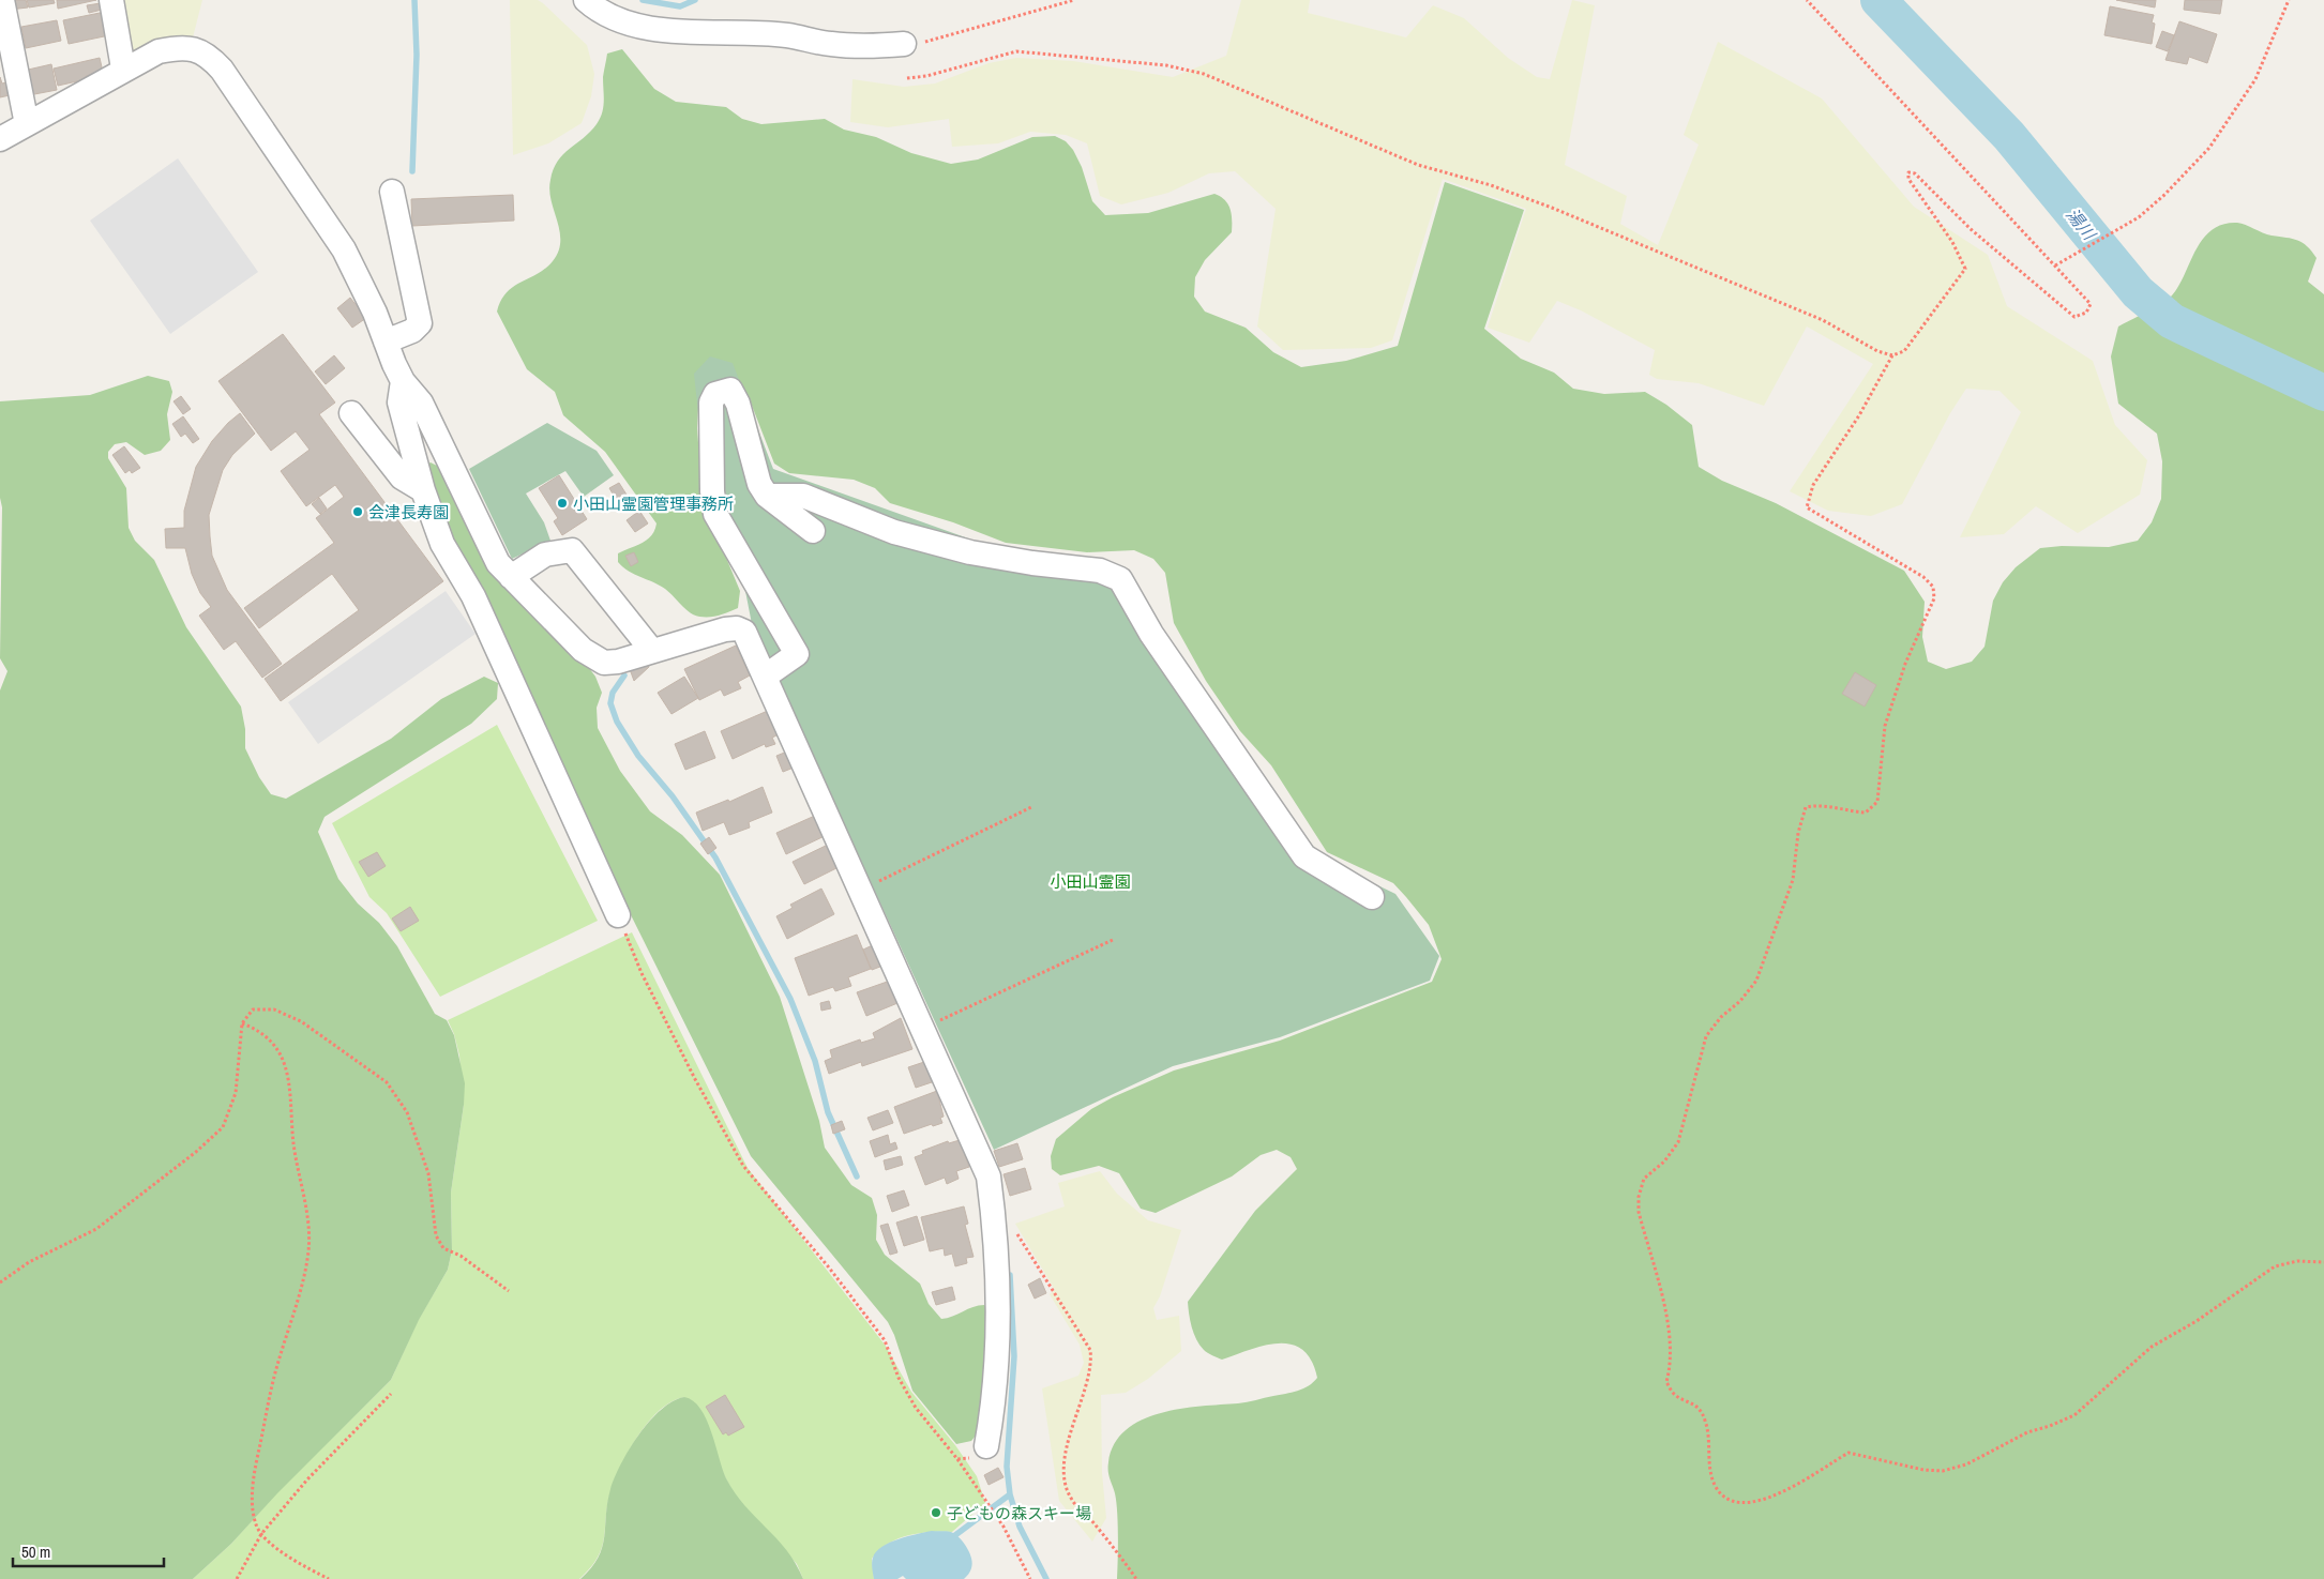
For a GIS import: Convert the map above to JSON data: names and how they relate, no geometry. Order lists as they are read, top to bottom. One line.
{"water":["湯川"],"parks":["小田山霊園"],"places":["小田山霊園管理事務所","会津長寿園","子どもの森スキー場"],"scale_bar":"50 m"}
